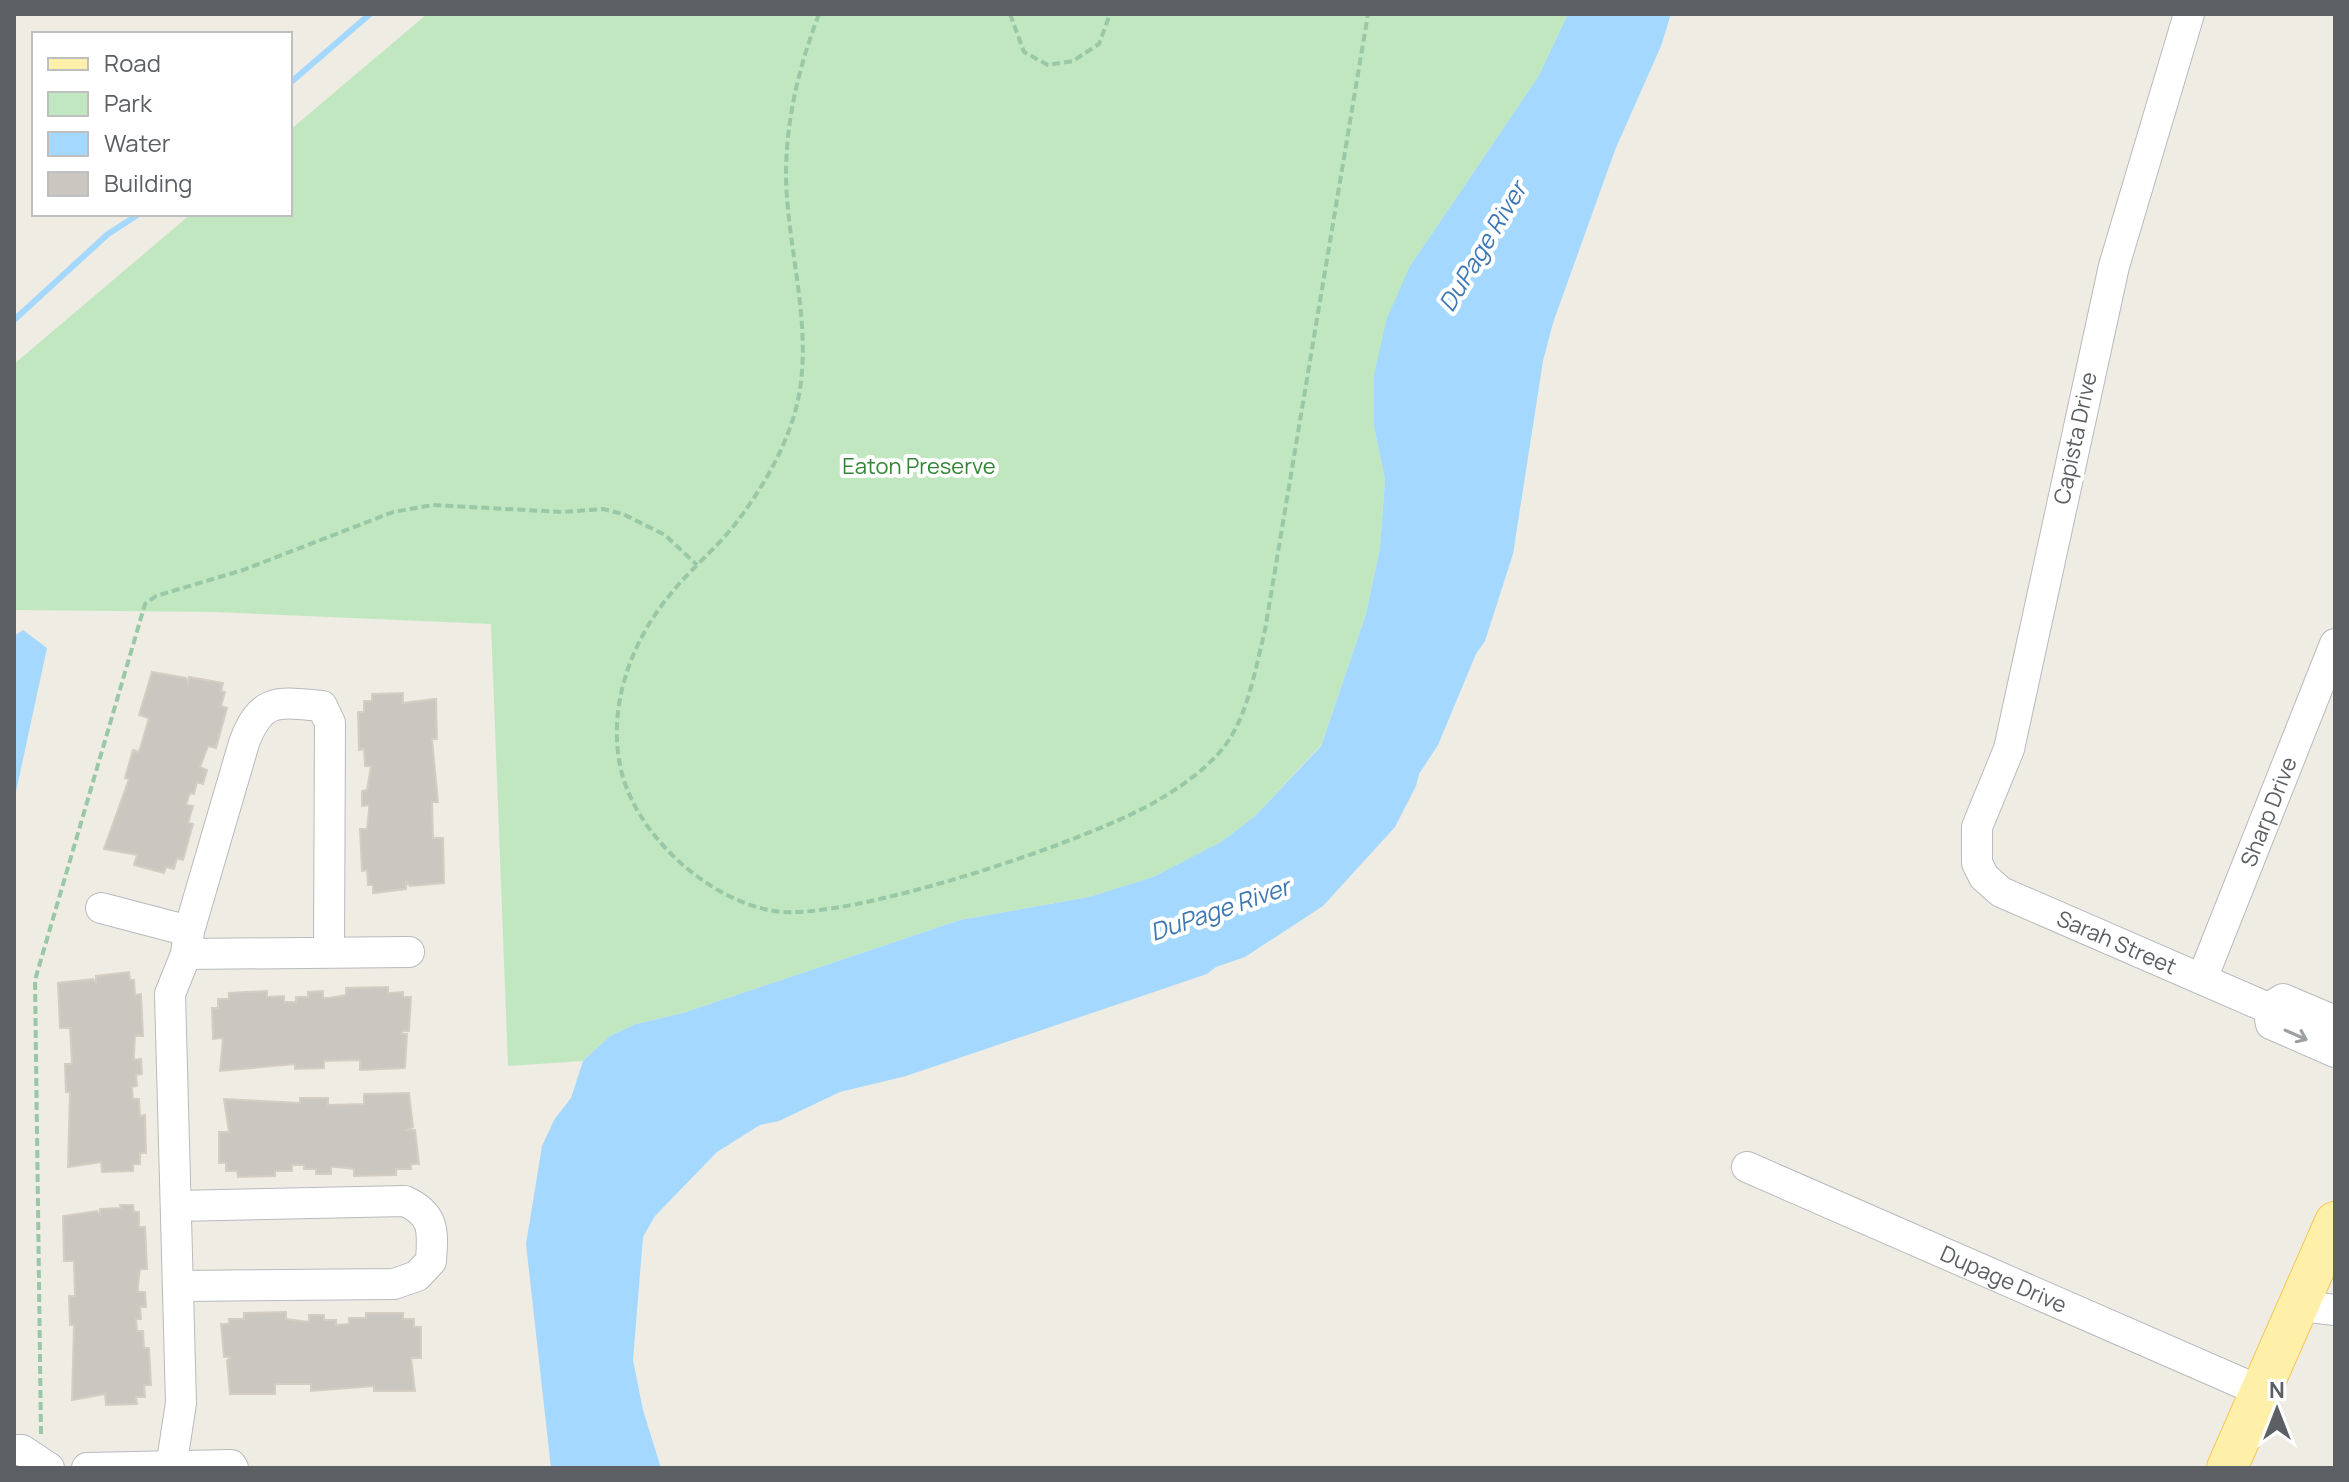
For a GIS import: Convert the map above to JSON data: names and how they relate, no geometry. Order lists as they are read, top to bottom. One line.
{"streets":{"street":["Capista Drive","Sharp Drive","Sarah Street","Dupage Drive"]},"crossings":[["Capista Drive","Sarah Street"],["Sharp Drive","Sarah Street"]],"water":["DuPage River"],"parks":["Eaton Preserve"],"legend":["Road","Park","Water","Building"],"north":"top"}
